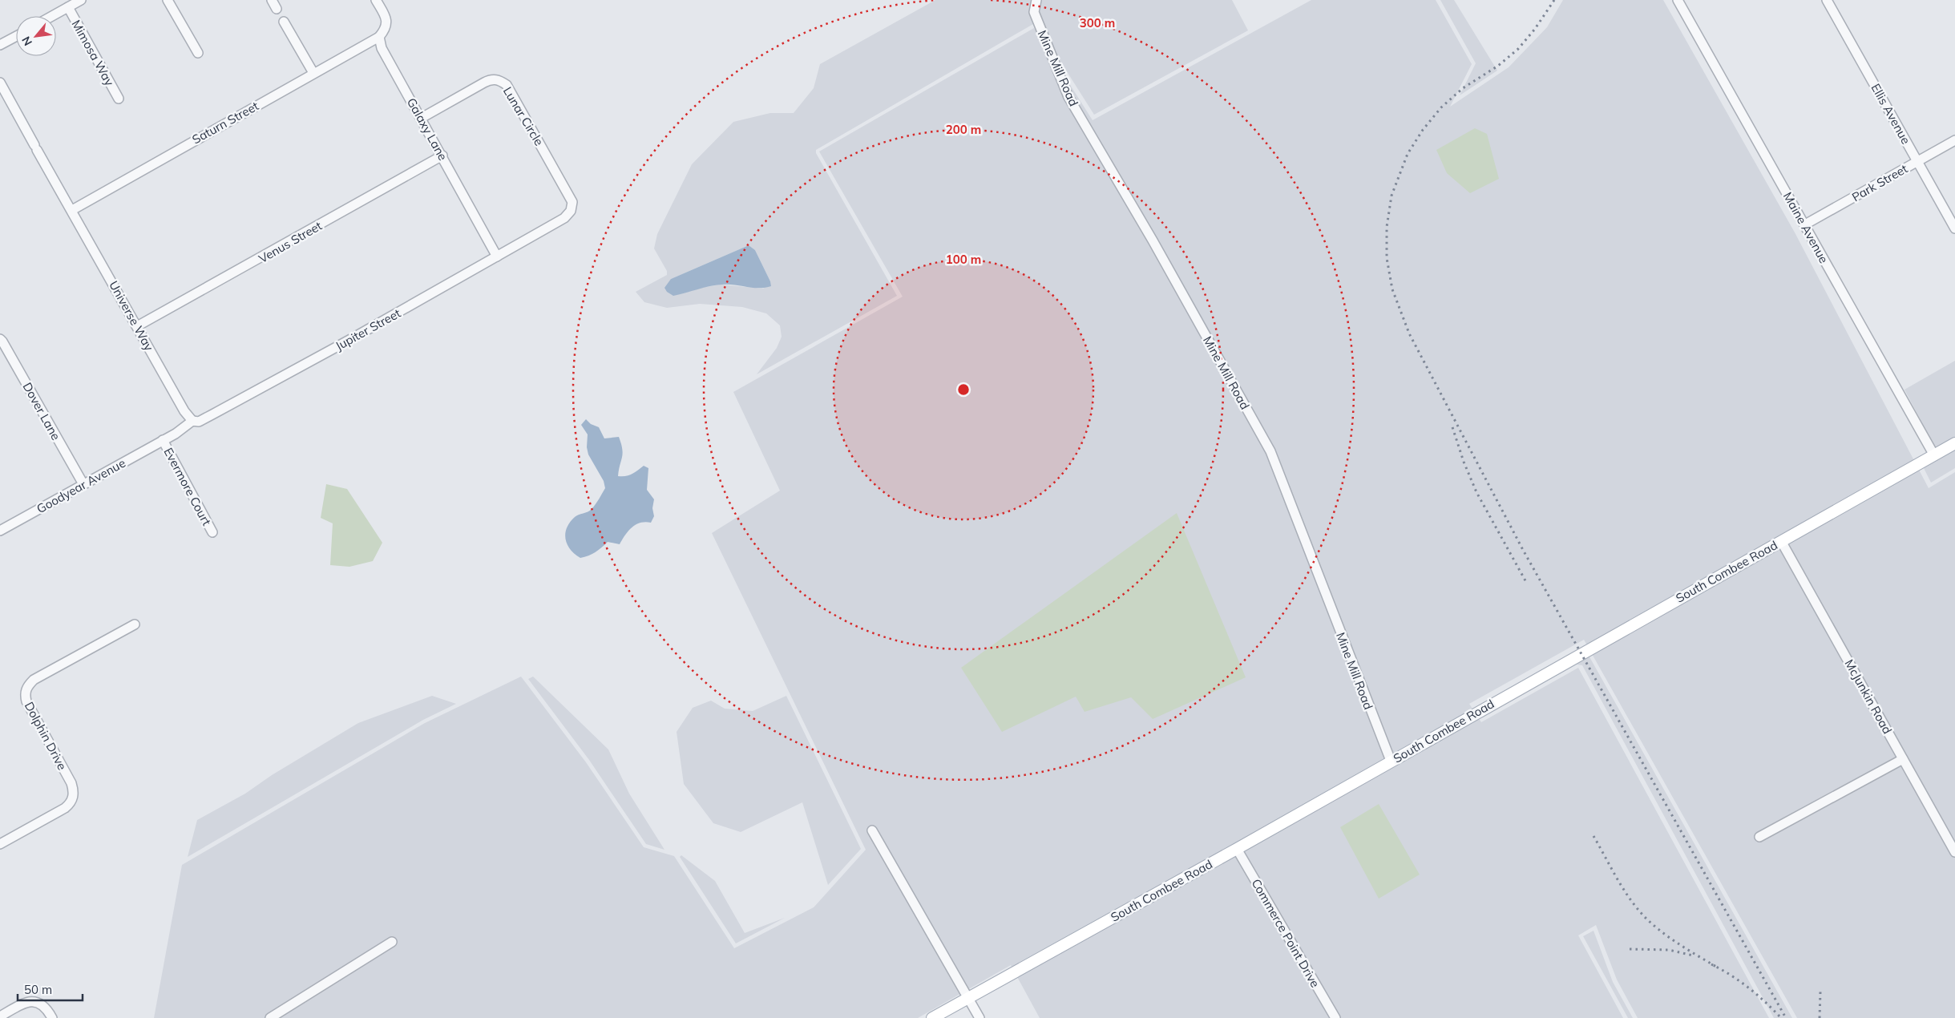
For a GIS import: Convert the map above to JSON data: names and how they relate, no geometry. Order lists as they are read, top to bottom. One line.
{"streets":{"main road":["South Combee Road"],"street":["Mimosa Way","Mine Mill Road","Ellis Avenue","Lunar Circle","Saturn Street","Galaxy Lane","Park Street","Maine Avenue","Venus Street","Universe Way","Jupiter Street","Dover Lane","Goodyear Avenue","Evermore Court","McJunkin Road","Dolphin Drive","Commerce Point Drive"]},"crossings":[["Mine Mill Road","South Combee Road"],["Ellis Avenue","Park Street"],["Lunar Circle","Galaxy Lane"],["Lunar Circle","Jupiter Street"],["Saturn Street","Galaxy Lane"],["Saturn Street","Universe Way"],["Galaxy Lane","Venus Street"],["Galaxy Lane","Jupiter Street"],["Park Street","Maine Avenue"],["Maine Avenue","South Combee Road"],["Venus Street","Universe Way"],["Universe Way","Jupiter Street"],["Jupiter Street","Goodyear Avenue"],["Jupiter Street","Evermore Court"],["Dover Lane","Goodyear Avenue"],["Goodyear Avenue","Evermore Court"],["South Combee Road","McJunkin Road"],["South Combee Road","Commerce Point Drive"]],"scale_bar":"50 m","north":"bottom left","rings":["300 m","200 m","100 m"]}
